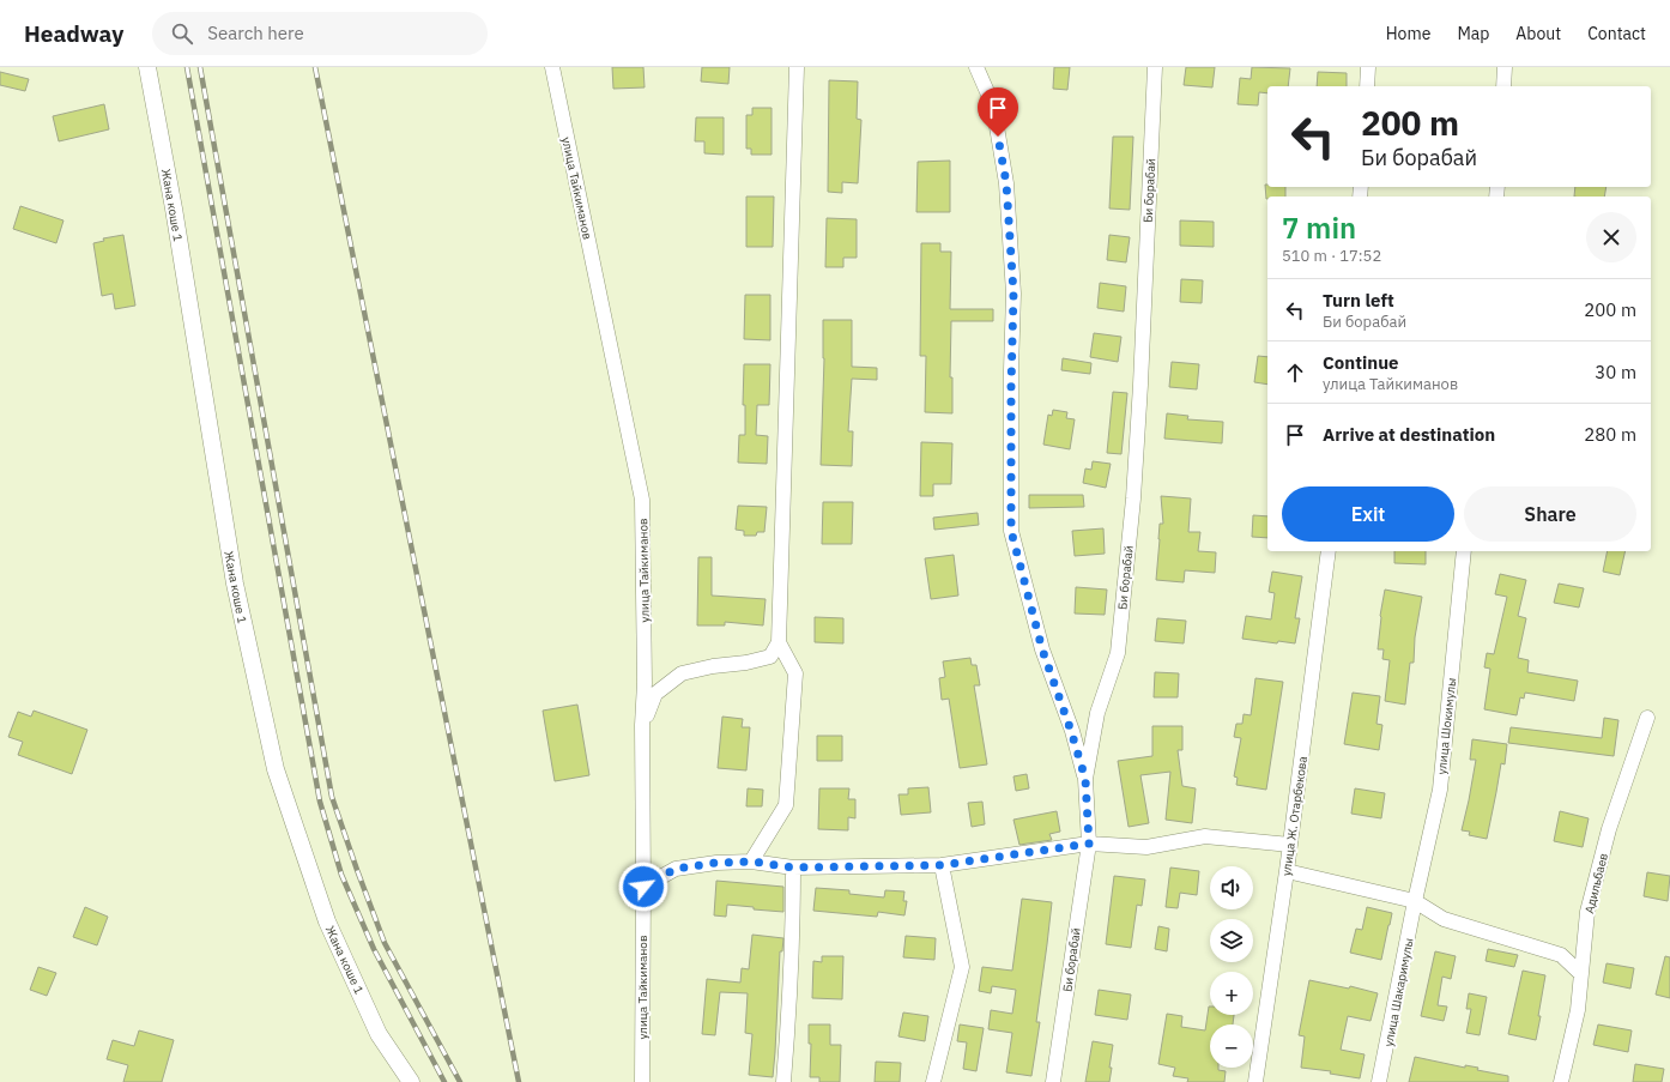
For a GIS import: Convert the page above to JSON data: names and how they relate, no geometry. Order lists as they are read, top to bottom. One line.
{"streets":{"street":["улица Тайкиманов","Би борабай","Жана коше 1","улица Шокимулы","улица Ж. Отарбекова","Адильбаев","улица Шакаримулы"]},"crossings":[["улица Шокимулы","улица Шакаримулы"]],"page":{"header":"Headway","search":"Search here","nav":["Home","Map","About","Contact"],"turn":["200 m","Би борабай"],"heading":["7 min","510 m · 17:52"],"list":[{"name":"Turn left","note":"Би борабай","value":"200 m"},{"name":"Continue","note":"улица Тайкиманов","value":"30 m"},{"name":"Arrive at destination","value":"280 m"}],"buttons":["Exit","Share"],"map_buttons":["+","−"]}}
